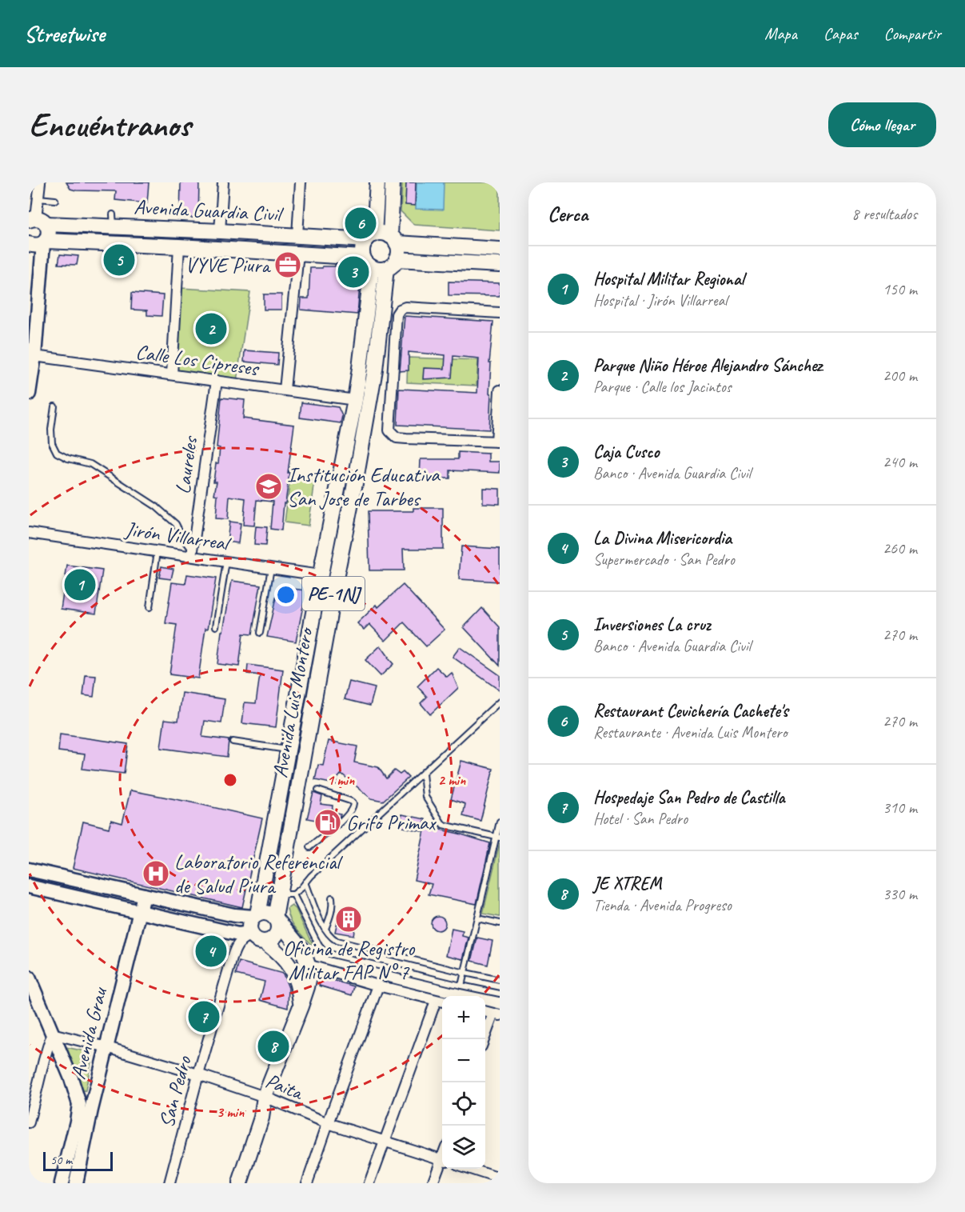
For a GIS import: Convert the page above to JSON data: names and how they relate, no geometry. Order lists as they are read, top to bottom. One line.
{"streets":{"main road":["Avenida Guardia Civil","PE-1NJ","Avenida Luis Montero","Avenida Grau"],"street":["Calle Los Cipreses","Laureles","Jirón Villarreal","Paita","San Pedro"]},"crossings":[["Avenida Guardia Civil","PE-1NJ"],["Avenida Guardia Civil","Avenida Luis Montero"],["Calle Los Cipreses","Laureles"],["Calle Los Cipreses","Avenida Luis Montero"],["Laureles","Jirón Villarreal"],["Jirón Villarreal","Avenida Luis Montero"],["PE-1NJ","Avenida Luis Montero"],["PE-1NJ","San Pedro"],["Avenida Luis Montero","San Pedro"],["Avenida Grau","Paita"],["Paita","San Pedro"]],"places":{"office":["VYVE Piura"],"school or university":["Institución Educativa San Jose de Tarbes"],"fuel station":["Grifo Primax"],"hospital":["Laboratorio Referencial de Salud Piura"],"building":["Oficina de Registro Militar FAP N° 7"]},"scale_bar":"50 m","page":{"header":"Streetwise","nav":["Mapa","Capas","Compartir"],"buttons":"Cómo llegar","title":"Encuéntranos","heading":["Cerca","8 resultados"],"pins":["6","5","3","2","1","4","7","8"],"list":[{"mark":"1","name":"Hospital Militar Regional","note":"Hospital · Jirón Villarreal","value":"150 m"},{"mark":"2","name":"Parque Niño Héroe Alejandro Sánchez","note":"Parque · Calle los Jacintos","value":"200 m"},{"mark":"3","name":"Caja Cusco","note":"Banco · Avenida Guardia Civil","value":"240 m"},{"mark":"4","name":"La Divina Misericordia","note":"Supermercado · San Pedro","value":"260 m"},{"mark":"5","name":"Inversiones La cruz","note":"Banco · Avenida Guardia Civil","value":"270 m"},{"mark":"6","name":"Restaurant Cevichería Cachete's","note":"Restaurante · Avenida Luis Montero","value":"270 m"},{"mark":"7","name":"Hospedaje San Pedro de Castilla","note":"Hotel · San Pedro","value":"310 m"},{"mark":"8","name":"JE XTREM","note":"Tienda · Avenida Progreso","value":"330 m"}],"map_buttons":["+","−"],"scale":"50 m"},"rings":["1 min","2 min","3 min"]}
